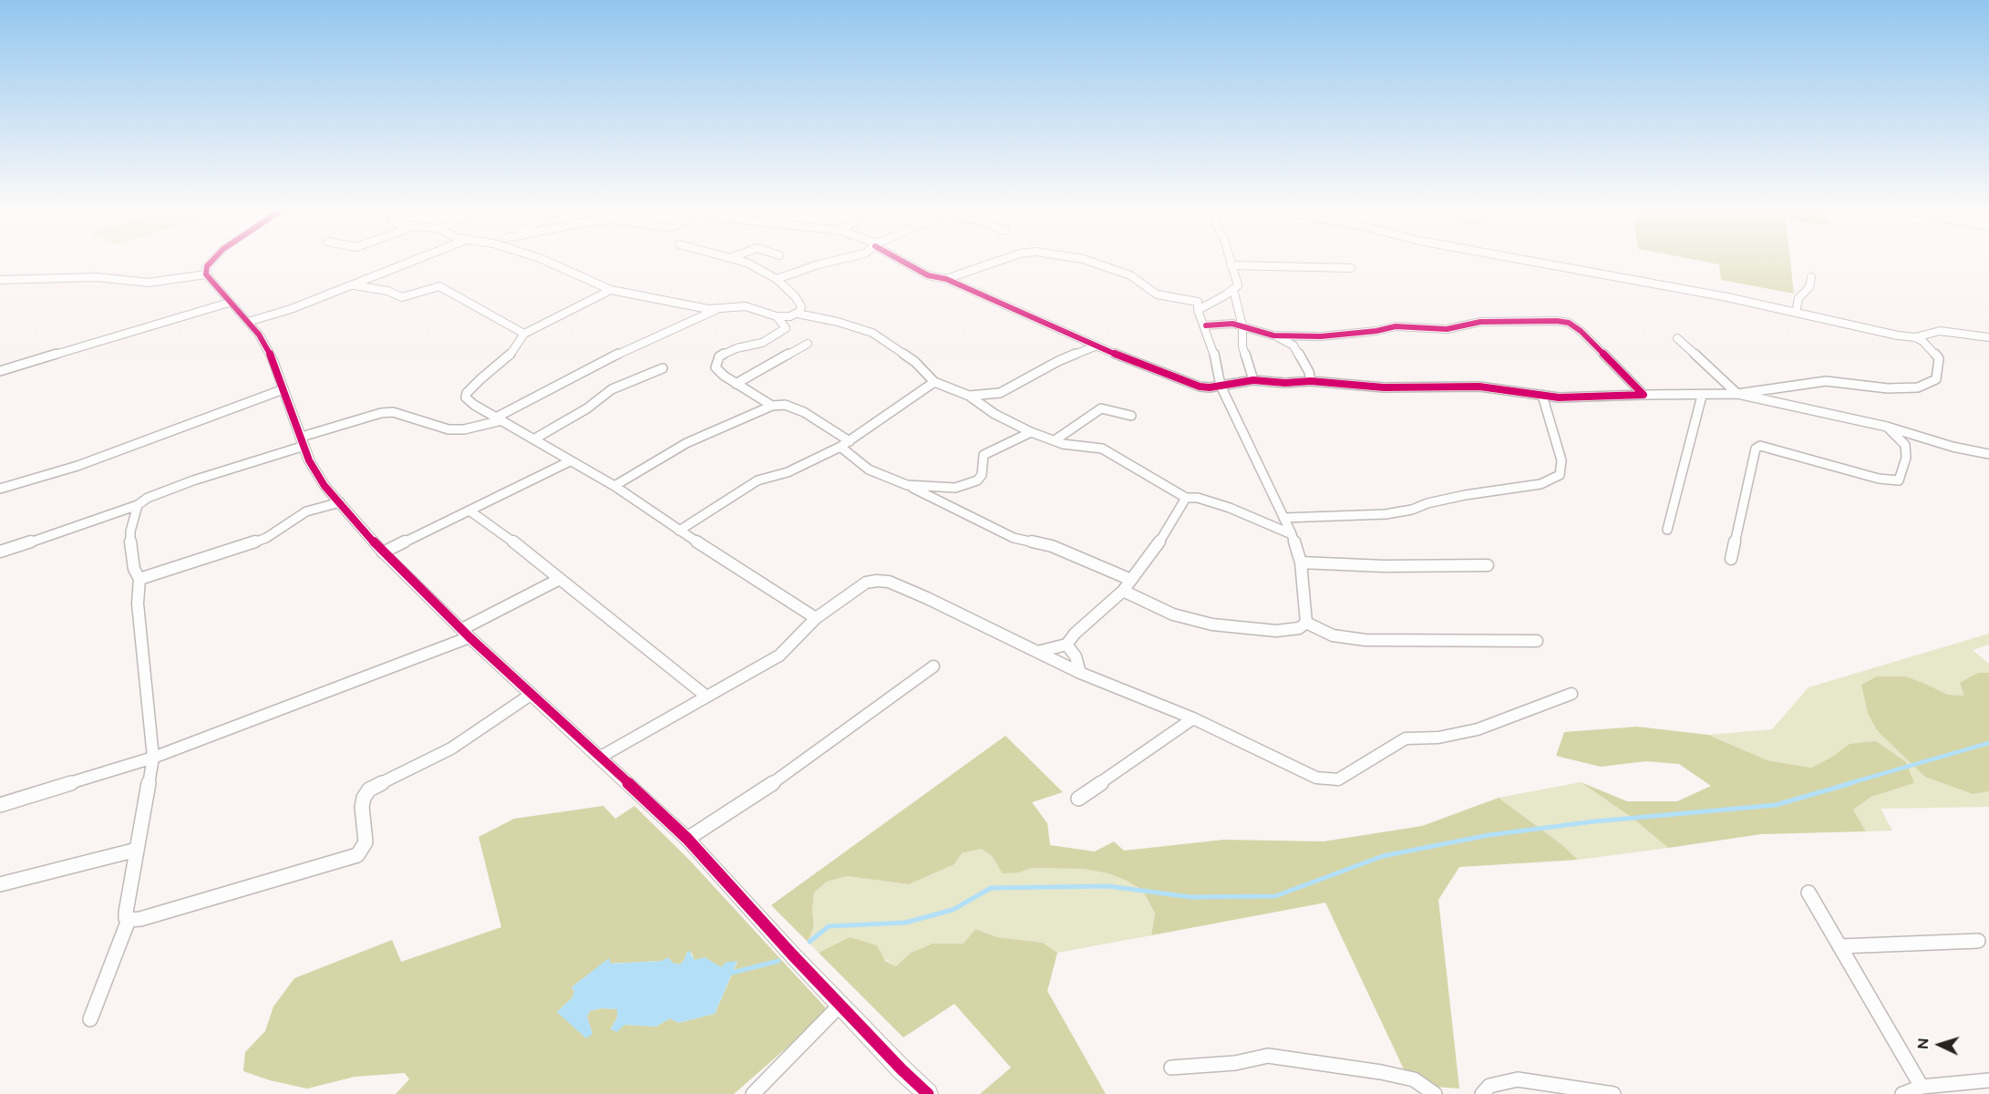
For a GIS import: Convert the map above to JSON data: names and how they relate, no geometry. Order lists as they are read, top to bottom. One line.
{"north":"left"}
